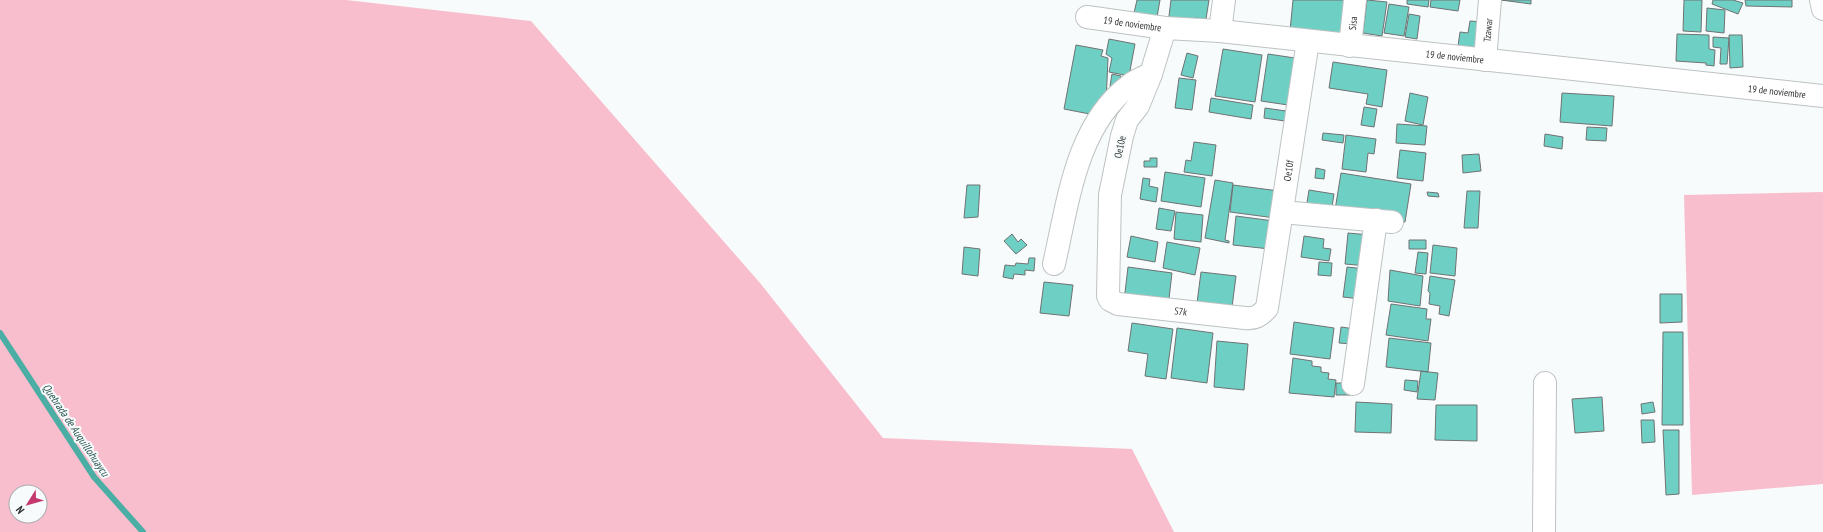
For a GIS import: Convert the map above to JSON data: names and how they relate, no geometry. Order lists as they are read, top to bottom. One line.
{"streets":{"street":["Sisa","19 de noviembre","Tzawar","Oe10e","Oe10f","S7k"]},"crossings":[["Sisa","19 de noviembre"],["19 de noviembre","Tzawar"],["19 de noviembre","Oe10e"],["19 de noviembre","Oe10f"],["Oe10e","S7k"],["Oe10f","S7k"]],"water":["Quebrada de Auquillohuaycu"],"north":"bottom left"}
